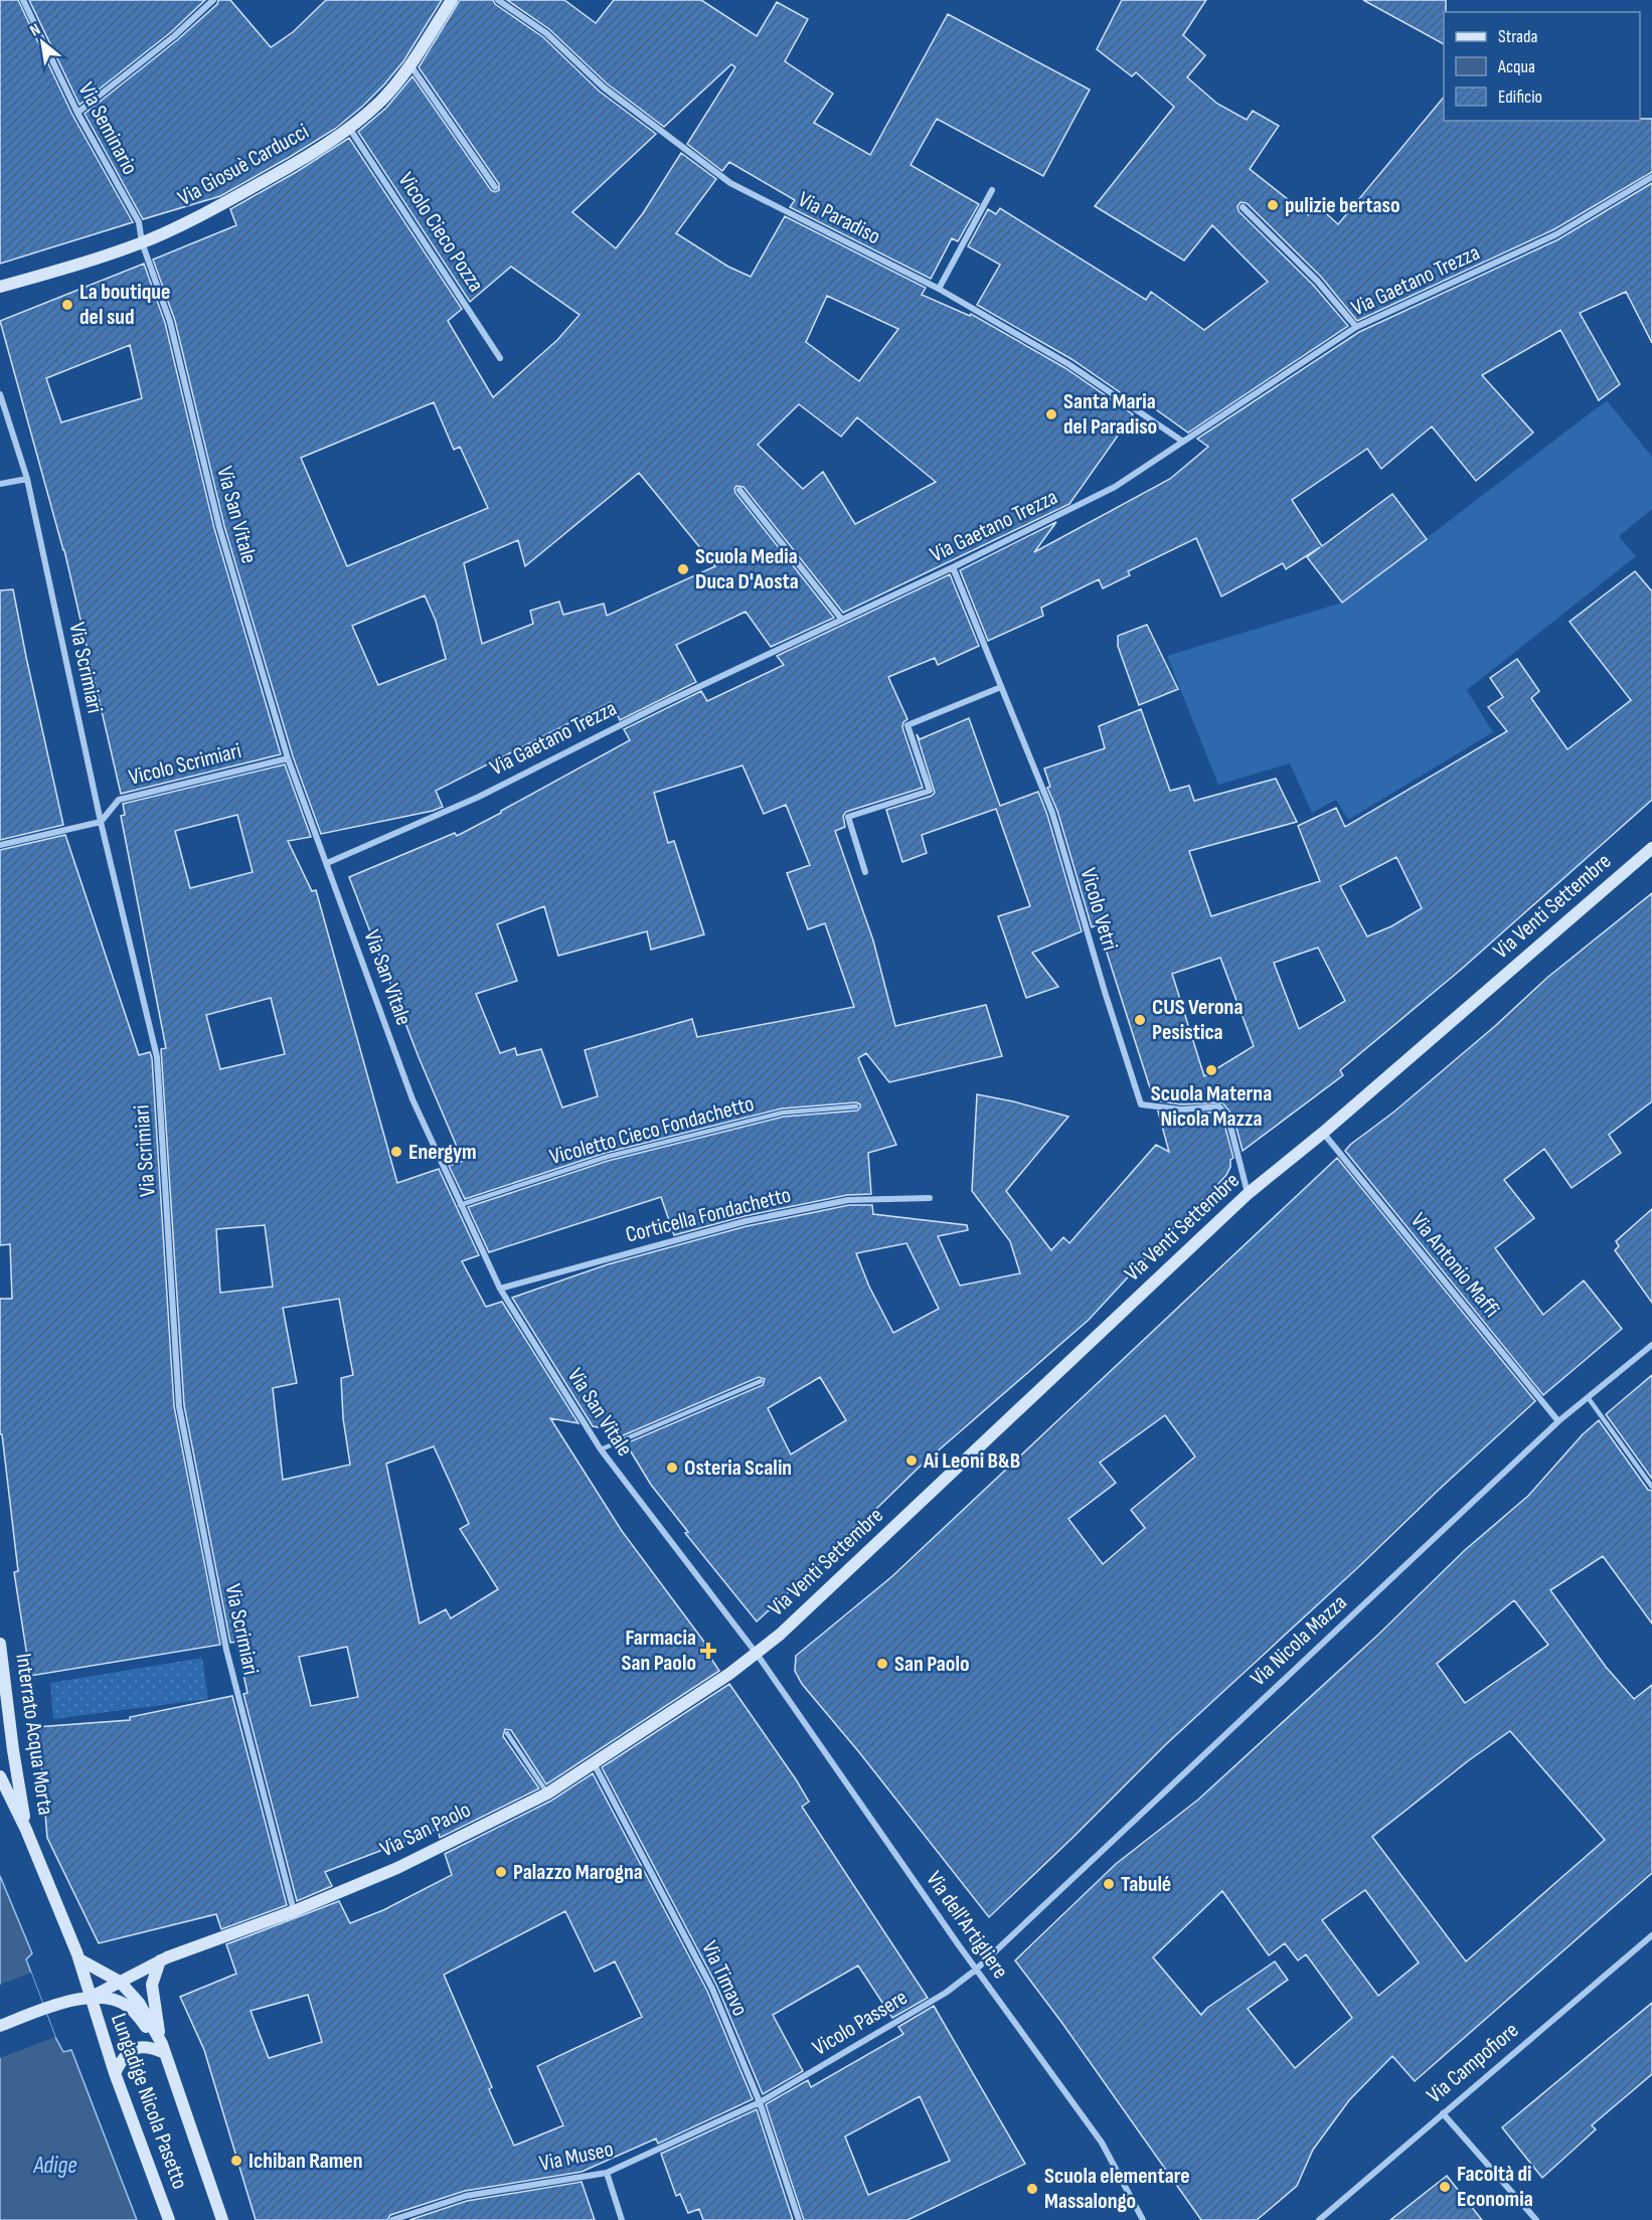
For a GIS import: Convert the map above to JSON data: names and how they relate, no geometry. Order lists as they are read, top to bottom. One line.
{"streets":{"street":["Via Seminario","Via Giosuè Carducci","Via Paradiso","Vicolo Cieco Pozza","Via Gaetano Trezza","Via San Vitale","Via Scrimiari","Vicolo Scrimiari","Via Venti Settembre","Vicolo Vetri","Corticella Fondachetto","Via Antonio Maffi","Via Nicola Mazza","Interrato Acqua Morta","Via San Paolo","Via dell'Artigliere","Via Timavo","Vicolo Passere","Via Campofiore","Lungadige Nicola Pasetto","Via Museo"],"lane":["Vicoletto Cieco Fondachetto"]},"crossings":[["Via Seminario","Via Giosuè Carducci"],["Via Seminario","Via San Vitale"],["Via Giosuè Carducci","Vicolo Cieco Pozza"],["Via Giosuè Carducci","Via San Vitale"],["Via Paradiso","Via Gaetano Trezza"],["Via Gaetano Trezza","Via San Vitale"],["Via Gaetano Trezza","Vicolo Vetri"],["Via San Vitale","Vicolo Scrimiari"],["Via San Vitale","Via Venti Settembre"],["Via San Vitale","Vicoletto Cieco Fondachetto"],["Via San Vitale","Corticella Fondachetto"],["Via San Vitale","Via San Paolo"],["Via San Vitale","Via dell'Artigliere"],["Via Scrimiari","Vicolo Scrimiari"],["Via Scrimiari","Via San Paolo"],["Via Venti Settembre","Vicolo Vetri"],["Via Venti Settembre","Via Antonio Maffi"],["Via Venti Settembre","Via San Paolo"],["Via Venti Settembre","Via dell'Artigliere"],["Via Antonio Maffi","Via Nicola Mazza"],["Via Nicola Mazza","Via dell'Artigliere"],["Via Nicola Mazza","Vicolo Passere"],["Interrato Acqua Morta","Lungadige Nicola Pasetto"],["Via San Paolo","Via dell'Artigliere"],["Via San Paolo","Via Timavo"],["Via San Paolo","Lungadige Nicola Pasetto"],["Via dell'Artigliere","Vicolo Passere"],["Via Timavo","Vicolo Passere"],["Via Timavo","Via Museo"],["Vicolo Passere","Via Museo"]],"water":["Adige"],"places":{"other":["pulizie bertaso","La boutique del sud","Santa Maria del Paradiso","Scuola Media Duca D'Aosta","CUS Verona Pesistica","Scuola Materna Nicola Mazza","Energym","Ai Leoni B&B","Osteria Scalin","San Paolo","Palazzo Marogna","Tabulé","Ichiban Ramen","Facoltà di Economia","Scuola elementare Massalongo"],"health":["Farmacia San Paolo"]},"legend":["Strada","Acqua","Edificio"],"north":"top left"}
